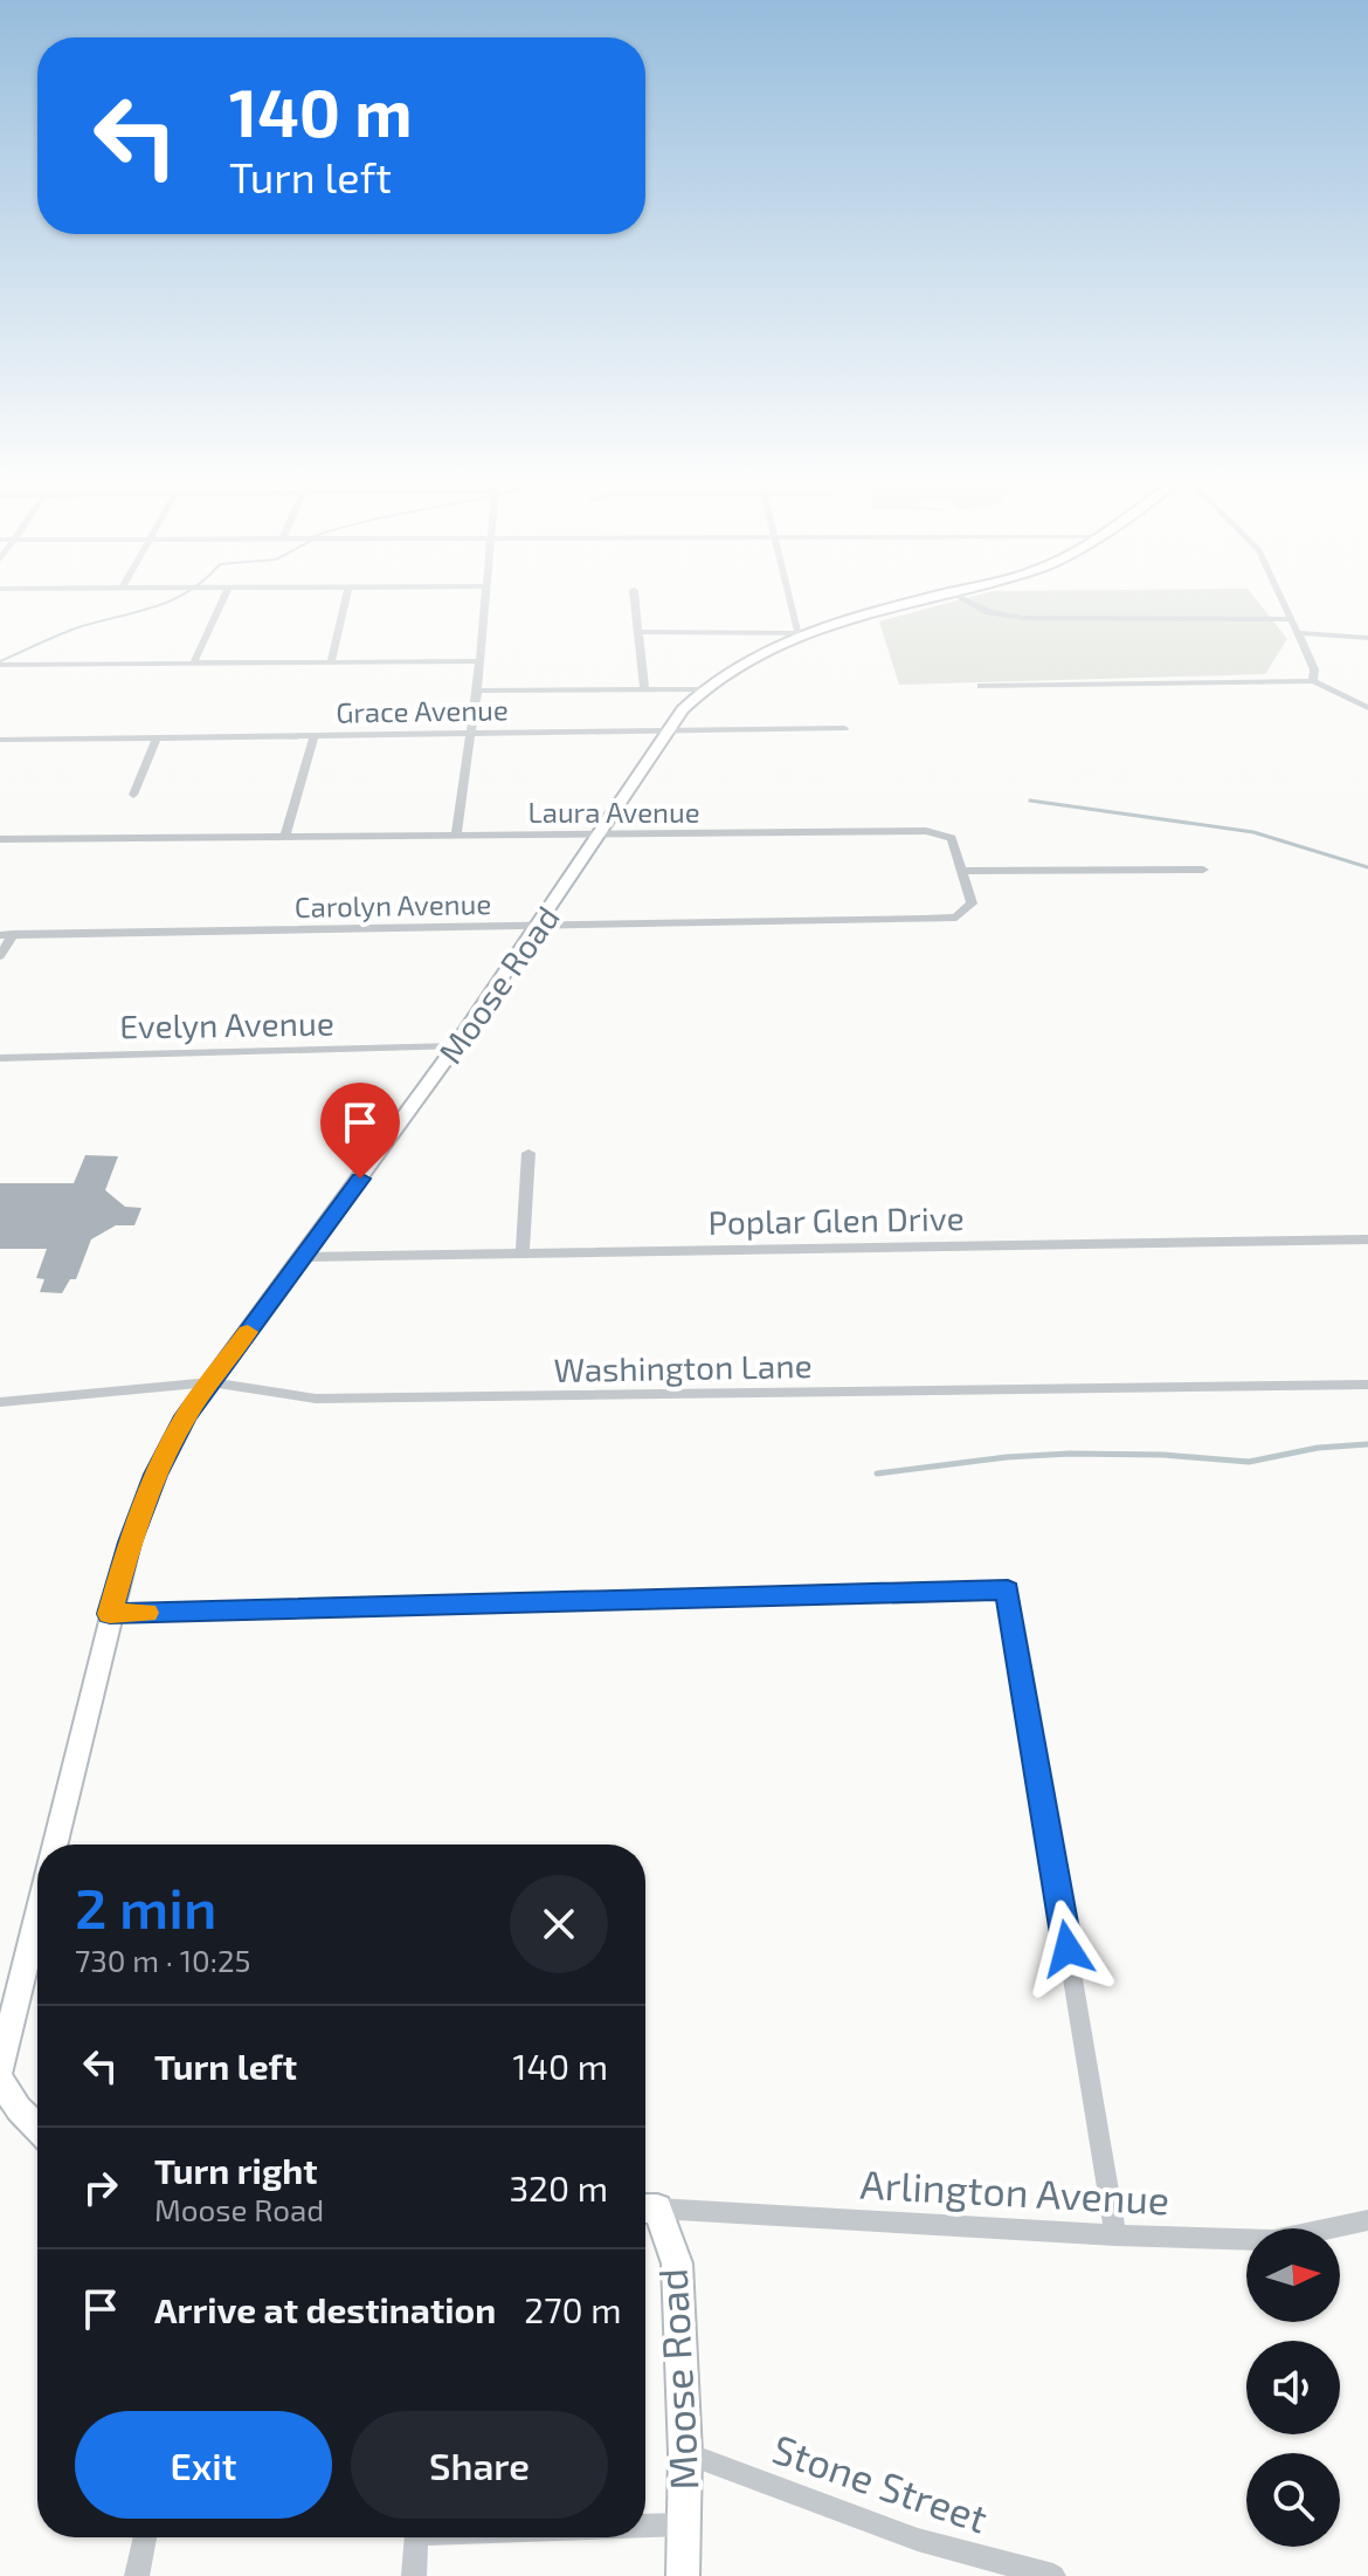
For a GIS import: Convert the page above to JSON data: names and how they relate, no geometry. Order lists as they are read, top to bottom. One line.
{"streets":{"street":["Grace Avenue","Laura Avenue","Carolyn Avenue","Moose Road","Evelyn Avenue","Poplar Glen Drive","Washington Lane","Arlington Avenue","Stone Street"]},"crossings":[["Grace Avenue","Moose Road"],["Laura Avenue","Carolyn Avenue"],["Laura Avenue","Moose Road"],["Carolyn Avenue","Moose Road"],["Moose Road","Evelyn Avenue"],["Moose Road","Poplar Glen Drive"],["Moose Road","Washington Lane"],["Moose Road","Arlington Avenue"],["Moose Road","Stone Street"]],"north":"right","page":{"turn":["140 m","Turn left"],"heading":["2 min","730 m · 10:25"],"list":[{"name":"Turn left","value":"140 m"},{"name":"Turn right","note":"Moose Road","value":"320 m"},{"name":"Arrive at destination","value":"270 m"}],"buttons":["Exit","Share"]}}
